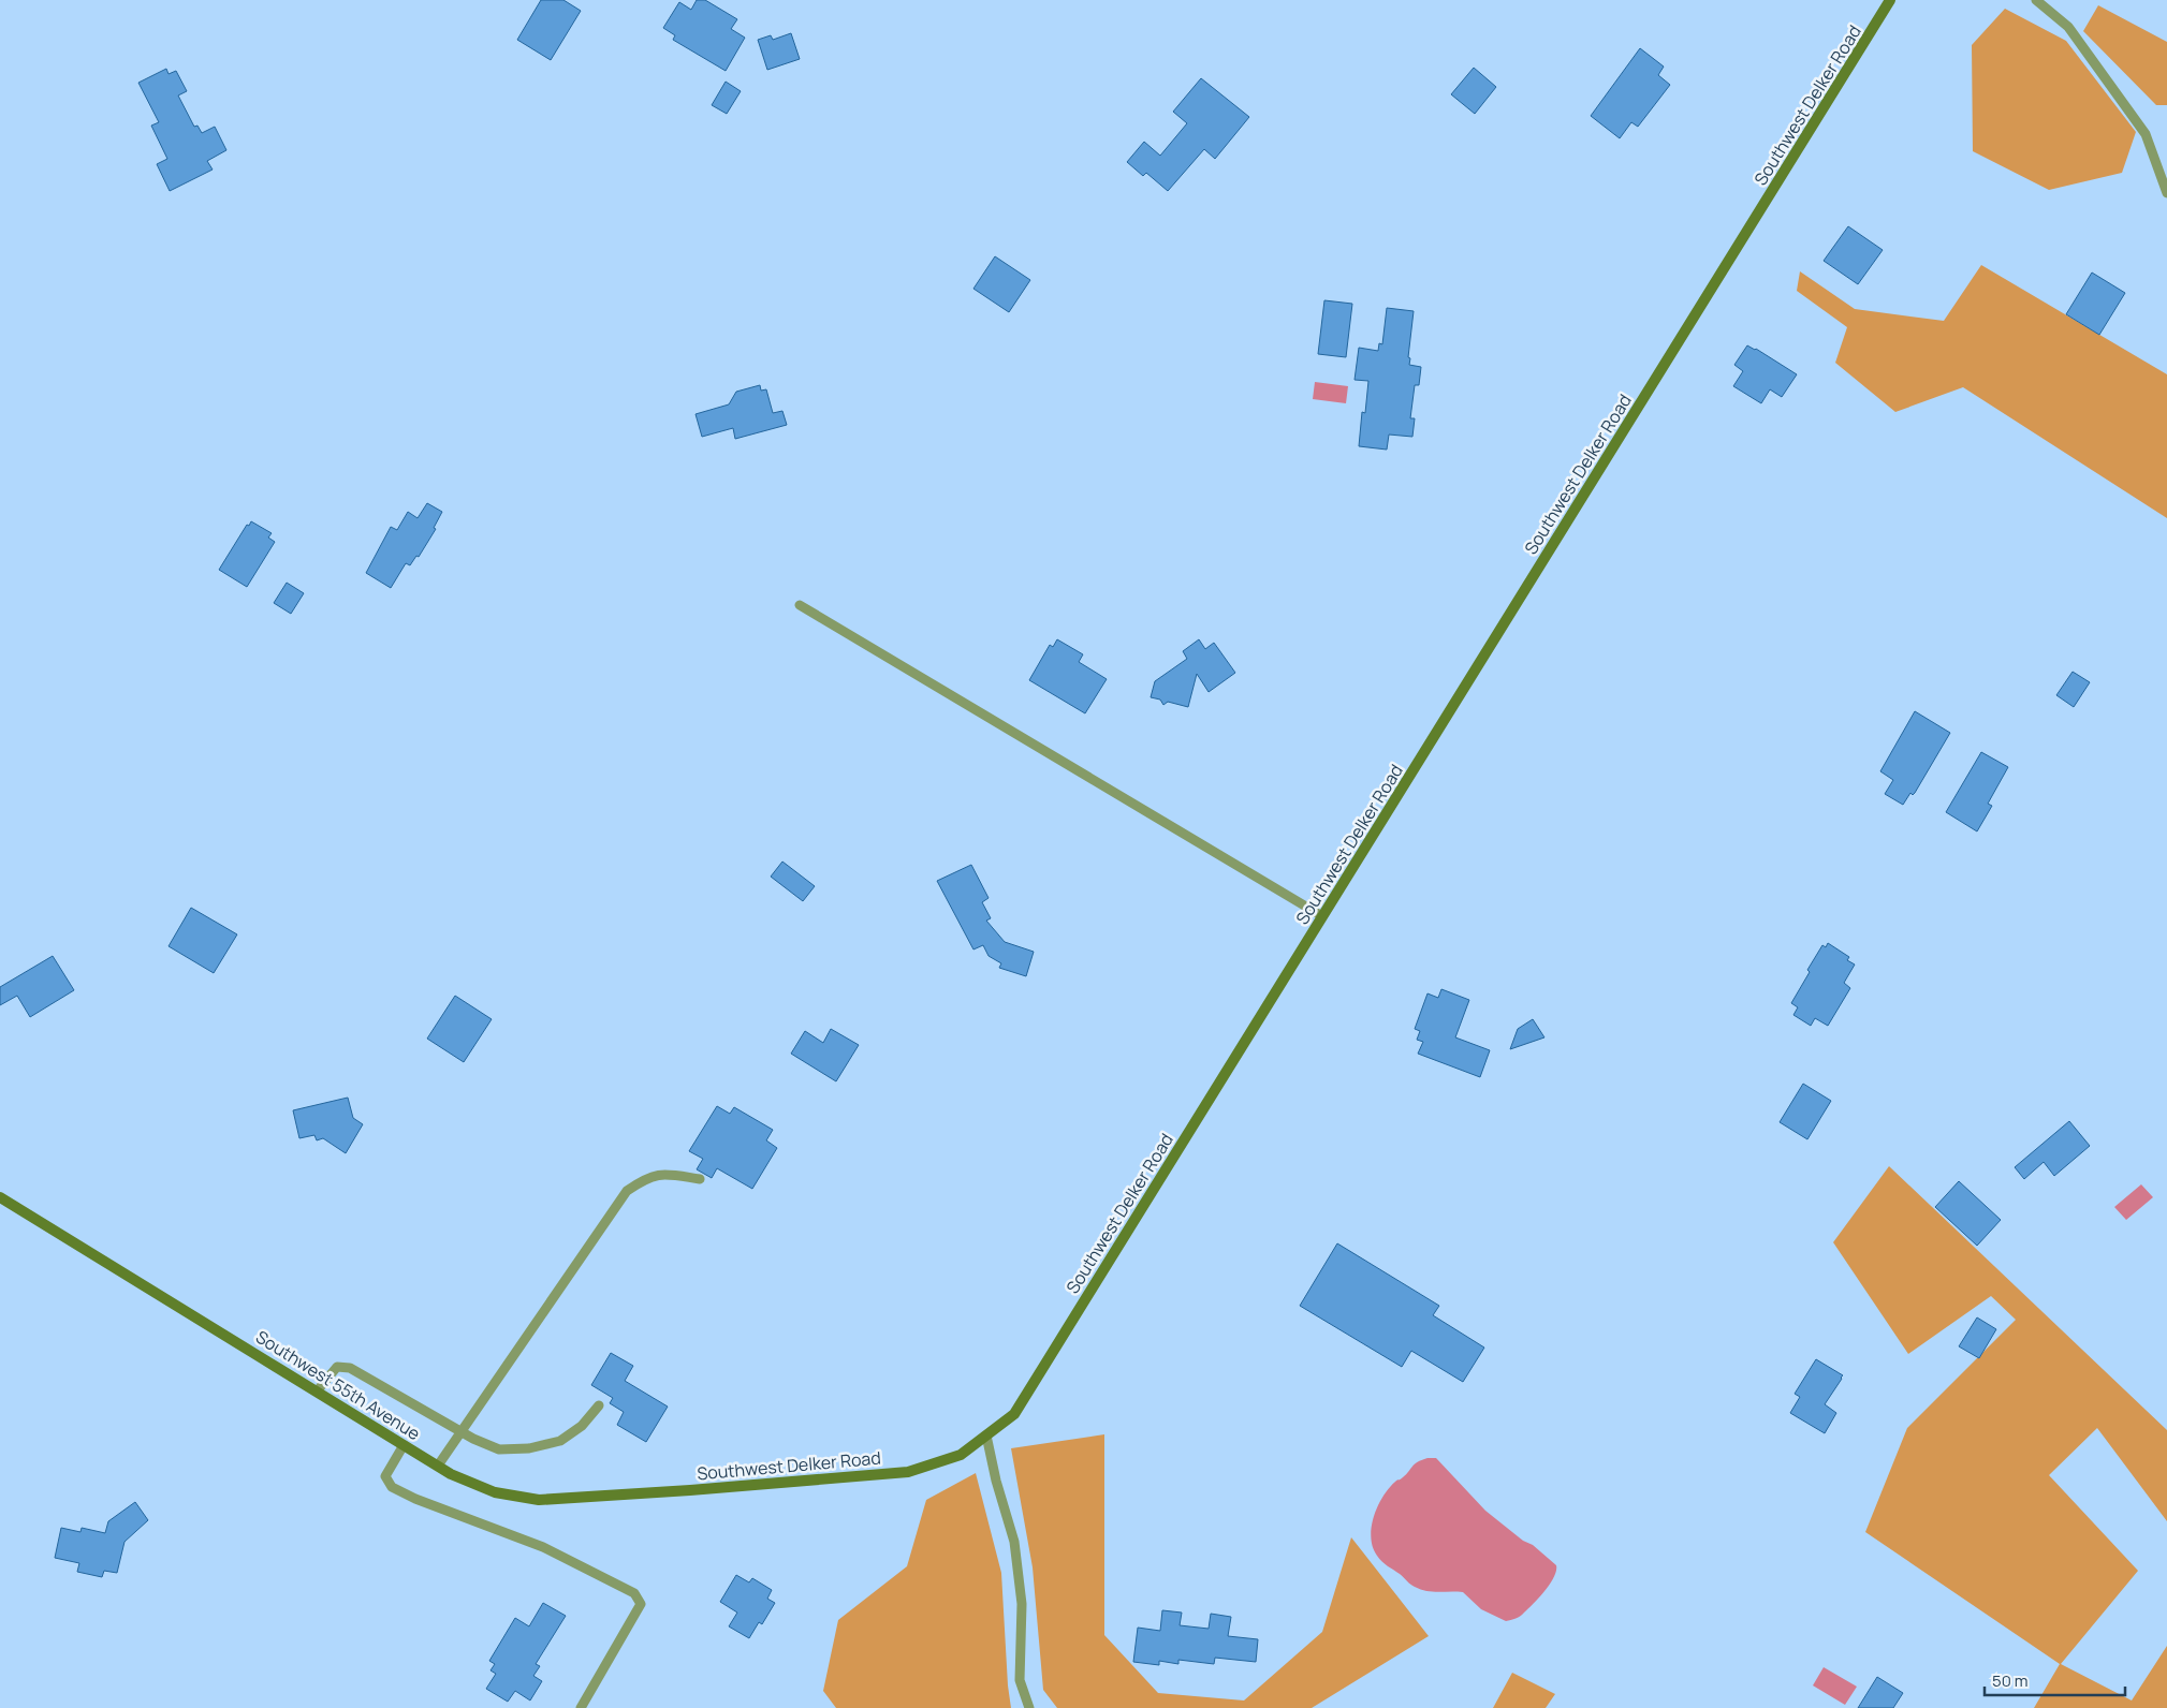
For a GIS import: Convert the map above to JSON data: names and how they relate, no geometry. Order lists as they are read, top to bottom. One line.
{"streets":{"street":["Southwest Delker Road","Southwest 55th Avenue"]},"crossings":[["Southwest Delker Road","Southwest 55th Avenue"]],"scale_bar":"50 m"}
